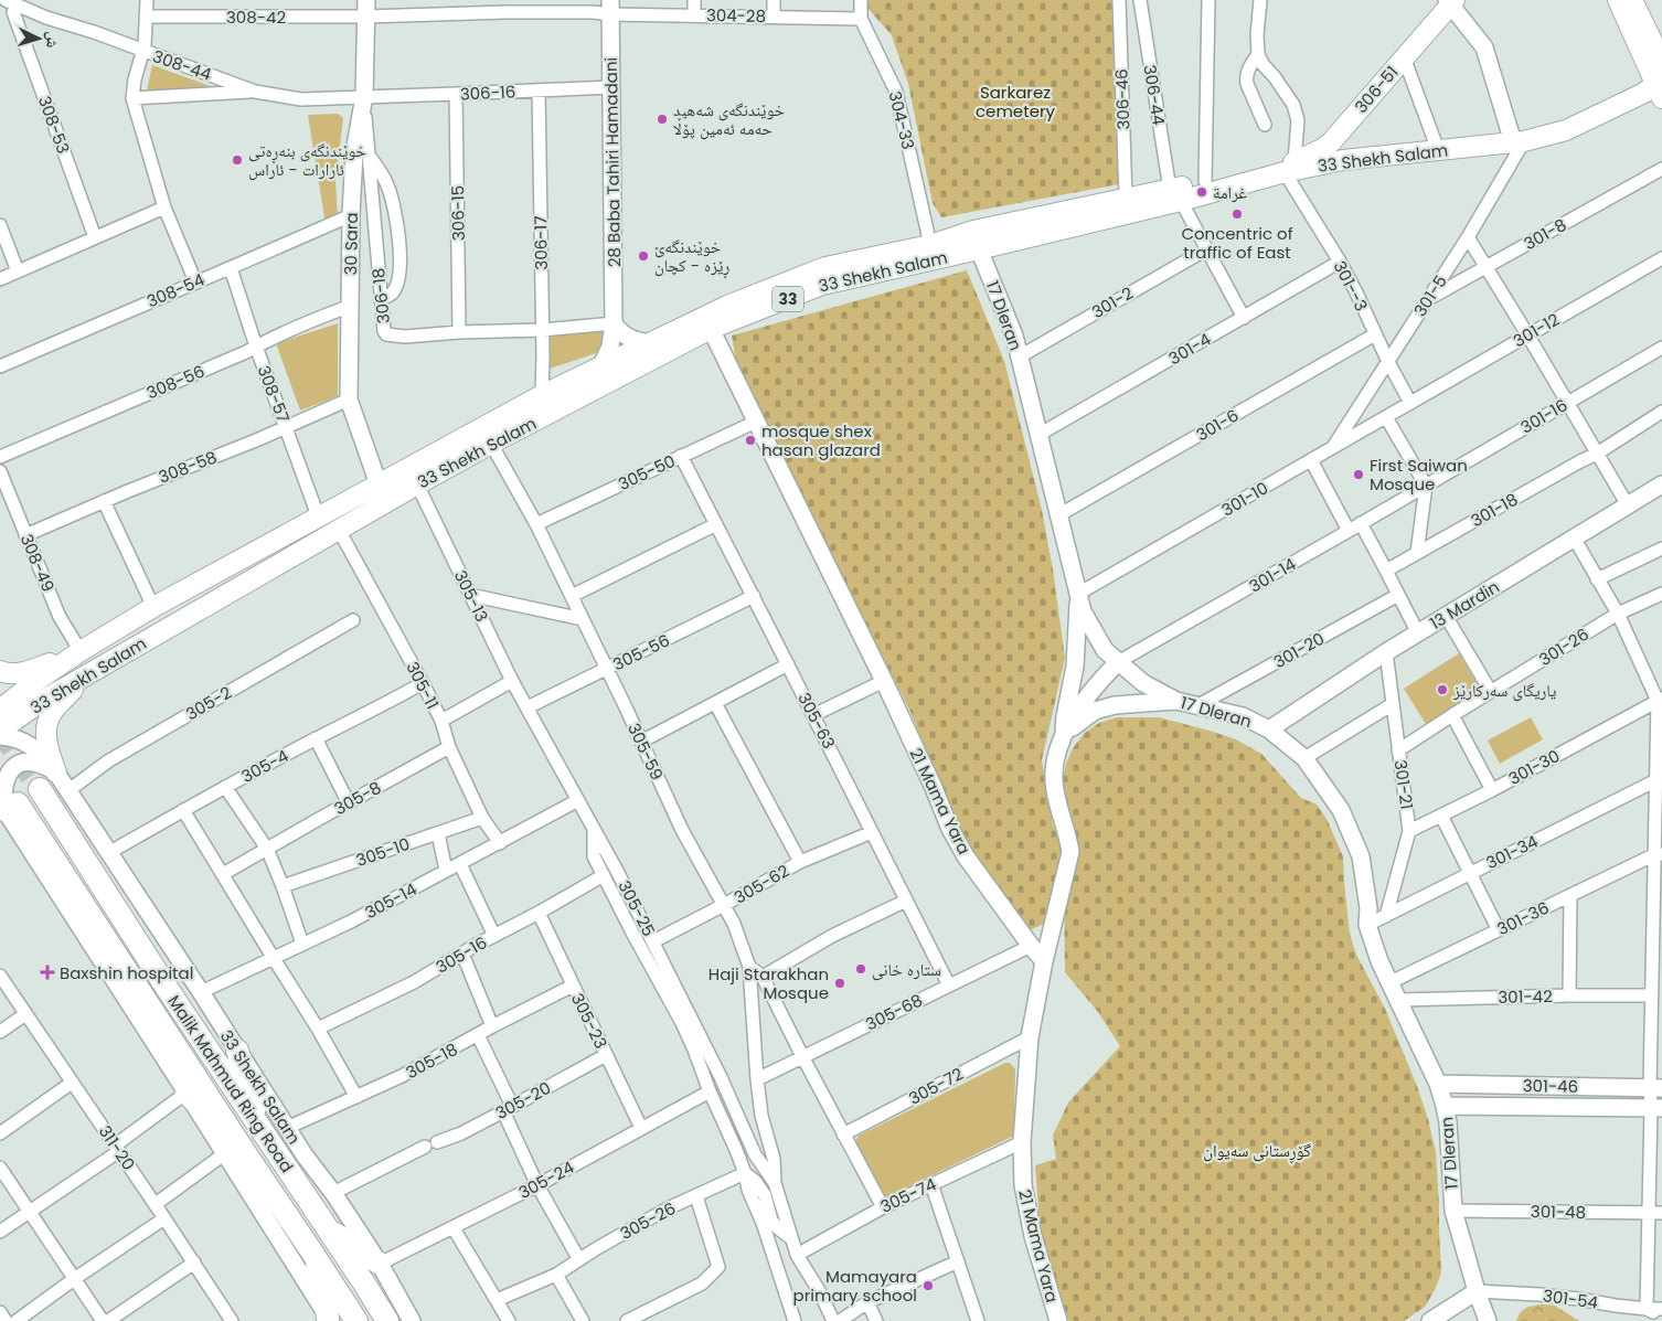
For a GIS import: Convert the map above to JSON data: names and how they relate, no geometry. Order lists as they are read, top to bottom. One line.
{"streets":{"highway":["Malik Mahmud Ring Road"],"main road":["306-51","33 Shekh Salam","33"],"street":["304-28","308-42","308-44","306-16","306-44","306-46","304-33","308-53","28 Baba Tahiri Hamadani","306-15","301-8","306-17","30 Sara","301--3","308-54","306-18","301-5","301-2","17 Dleran","301-12","301-4","308-56","308-57","301-16","301-6","308-58","305-50","301-10","301-18","308-49","301-14","305-13","13 Mardin","301-26","301-20","305-56","305-11","305-2","305-63","305-59","305-4","301-30","301-21","305-8","21 Mama Yara","305-10","301-34","305-62","305-14","305-25","301-36","305-16","301-42","305-68","305-23","305-18","305-72","301-46","305-20","311-20","305-24","305-74","301-48","305-26","301-54"]},"crossings":[["304-28","308-42"],["304-28","304-33"],["304-28","28 Baba Tahiri Hamadani"],["304-28","30 Sara"],["308-42","30 Sara"],["308-44","306-16"],["308-44","30 Sara"],["308-44","306-18"],["306-51","33 Shekh Salam"],["306-51","301--3"],["306-16","28 Baba Tahiri Hamadani"],["306-16","306-15"],["306-16","306-17"],["306-16","30 Sara"],["306-16","306-18"],["306-44","33 Shekh Salam"],["306-44","301-2"],["306-44","301-4"],["306-46","33 Shekh Salam"],["304-33","33 Shekh Salam"],["33 Shekh Salam","28 Baba Tahiri Hamadani"],["33 Shekh Salam","306-17"],["33 Shekh Salam","30 Sara"],["33 Shekh Salam","301--3"],["33 Shekh Salam","301-5"],["33 Shekh Salam","17 Dleran"],["33 Shekh Salam","308-57"],["33 Shekh Salam","308-49"],["33 Shekh Salam","305-13"],["33 Shekh Salam","305-11"],["33 Shekh Salam","305-2"],["33 Shekh Salam","305-59"],["33 Shekh Salam","305-4"],["33 Shekh Salam","21 Mama Yara"],["33 Shekh Salam","305-14"],["33 Shekh Salam","305-18"],["33 Shekh Salam","305-24"],["28 Baba Tahiri Hamadani","306-18"],["306-15","306-18"],["301-8","301-5"],["306-17","306-18"],["30 Sara","308-54"],["30 Sara","306-18"],["30 Sara","308-56"],["30 Sara","308-58"],["301--3","301-5"],["301--3","301-12"],["301--3","301-4"],["301--3","301-6"],["301--3","301-10"],["308-54","308-57"],["301-5","301-10"],["301-2","17 Dleran"],["17 Dleran","301-4"],["17 Dleran","301-6"],["17 Dleran","301-10"],["17 Dleran","301-14"],["17 Dleran","13 Mardin"],["17 Dleran","301-20"],["17 Dleran","301-34"],["17 Dleran","301-36"],["17 Dleran","301-42"],["17 Dleran","301-46"],["17 Dleran","301-48"],["17 Dleran","301-54"],["301-12","301-10"],["308-56","308-57"],["308-57","308-58"],["301-16","301-14"],["308-58","308-49"],["305-50","305-63"],["305-50","305-59"],["305-50","21 Mama Yara"],["305-13","305-56"],["305-13","305-25"],["13 Mardin","301-21"],["301-26","301-21"],["305-56","305-63"],["305-56","305-59"],["305-56","305-25"],["305-11","305-4"],["305-11","305-8"],["305-11","305-10"],["305-11","305-14"],["305-63","305-62"],["305-63","305-68"],["305-59","305-62"],["305-59","305-25"],["305-59","305-68"],["301-30","301-21"],["301-21","301-34"],["21 Mama Yara","305-68"],["21 Mama Yara","305-72"],["21 Mama Yara","305-74"],["305-62","305-25"],["305-14","305-25"],["305-16","305-23"],["305-23","305-18"],["305-23","305-20"],["305-23","305-24"]],"parks":["Sarkarez cemetery","گۆڕستانی سەیوان"],"places":{"other":["خوێندنگەی شەهید حەمە ئەمین پۆڵا","خوێندنگەی بنەڕەتی ئارارات - ئاراس","غرامة","Concentric of traffic of East","خوێندنگەێ ڕێزە - کچان","mosque shex hasan glazard","First Saiwan Mosque","یاریگای سەرکارێز","ستاره خانی","Haji Starakhan Mosque","Mamayara primary school"],"health":["Baxshin hospital"]},"north":"right"}
